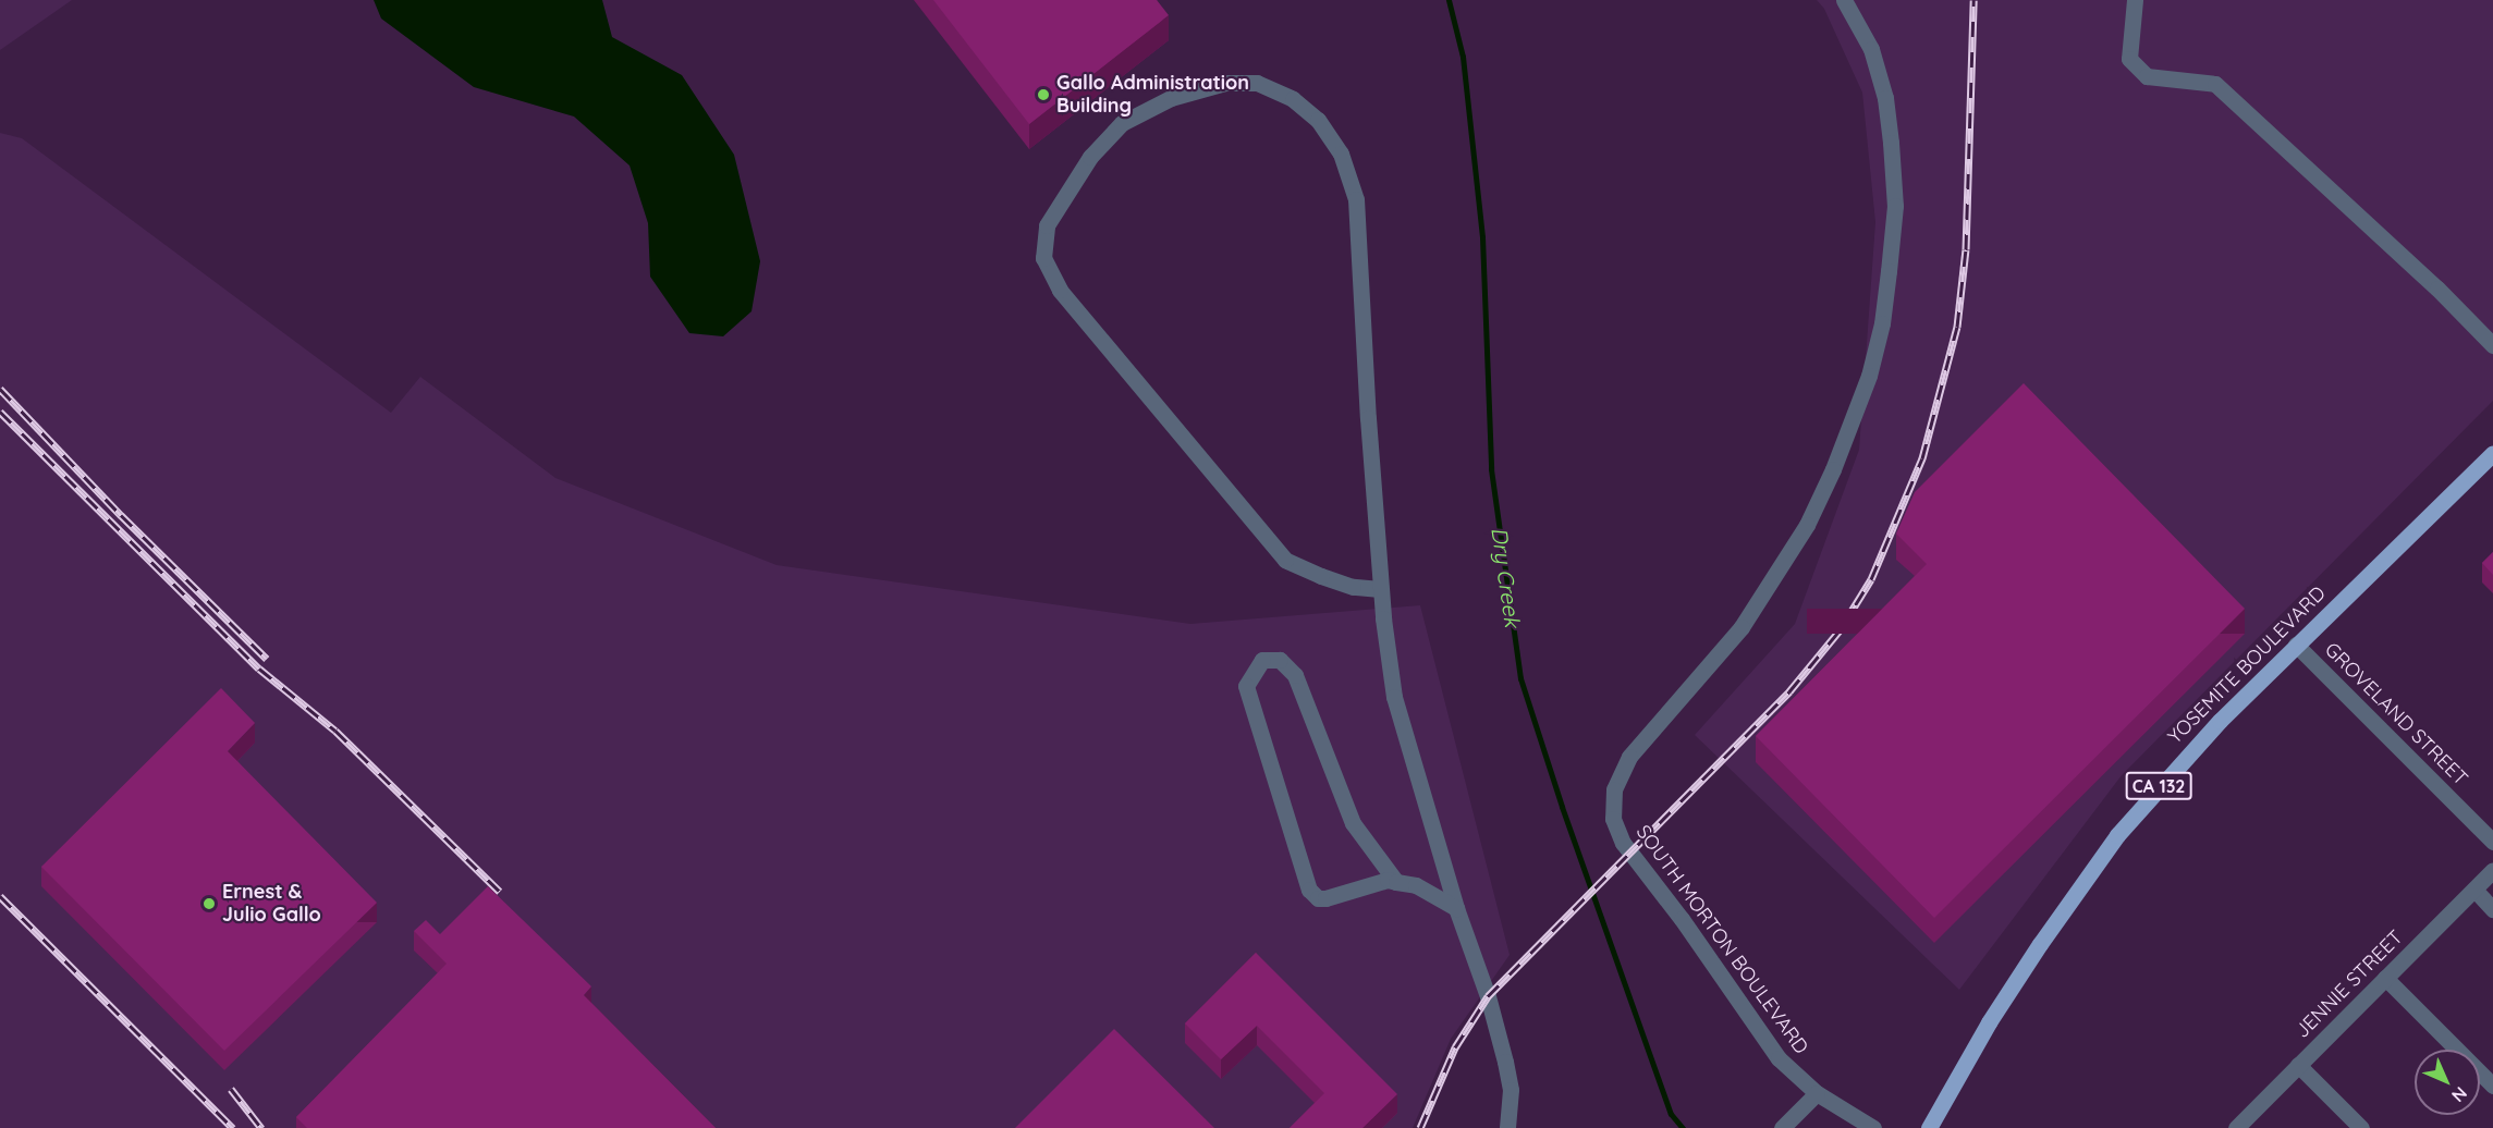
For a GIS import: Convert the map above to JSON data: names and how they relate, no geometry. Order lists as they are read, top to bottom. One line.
{"streets":{"main road":["YOSEMITE BOULEVARD","CA 132"],"street":["GROVELAND STREET","SOUTH MORTON BOULEVARD","JENNIE STREET"]},"crossings":[["YOSEMITE BOULEVARD","GROVELAND STREET"]],"water":["Dry Creek"],"places":["Gallo Administration Building","Ernest & Julio Gallo"],"north":"bottom right"}
